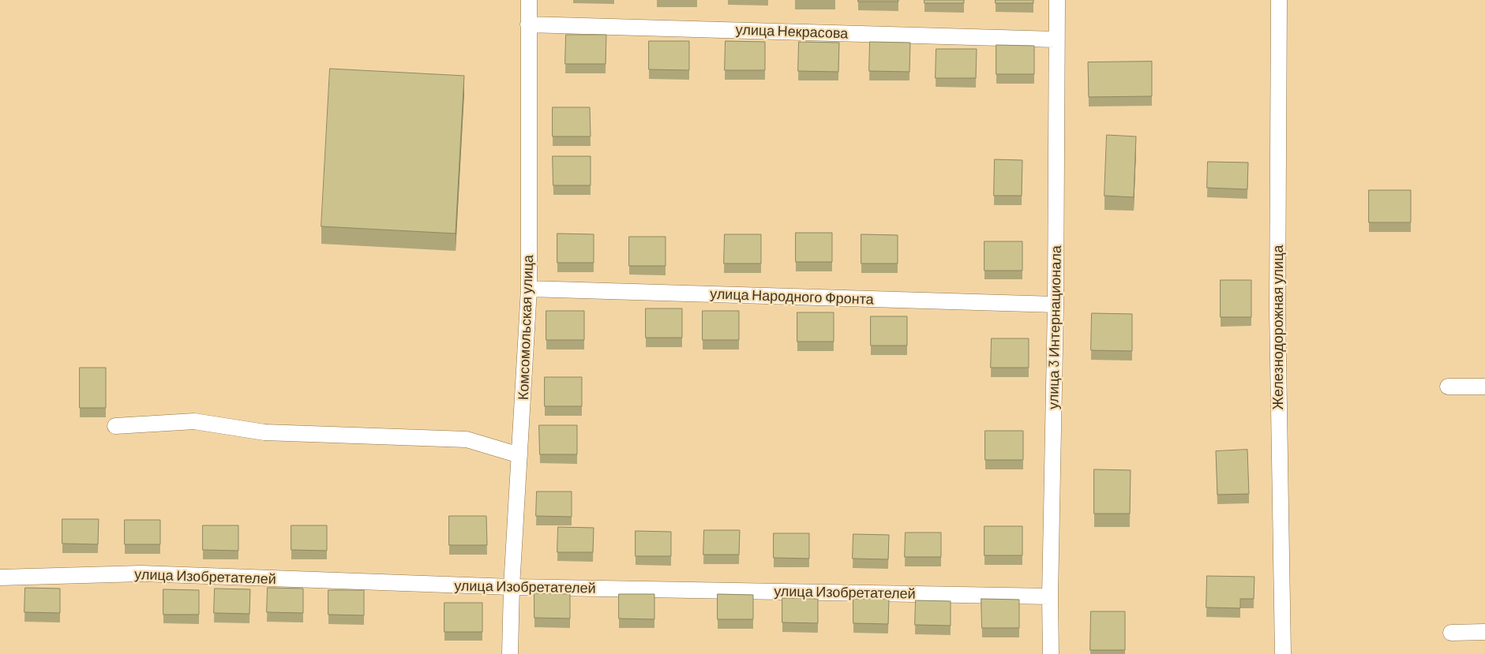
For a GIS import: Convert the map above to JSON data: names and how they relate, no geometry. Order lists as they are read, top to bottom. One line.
{"streets":{"street":["улица Некрасова","улица Народного Фронта","Комсомольская улица","улица 3 Интернационала","Железнодорожная улица","улица Изобретателей"]},"crossings":[["улица Некрасова","Комсомольская улица"],["улица Некрасова","улица 3 Интернационала"],["улица Народного Фронта","Комсомольская улица"],["улица Народного Фронта","улица 3 Интернационала"],["Комсомольская улица","улица Изобретателей"],["улица 3 Интернационала","улица Изобретателей"]]}
